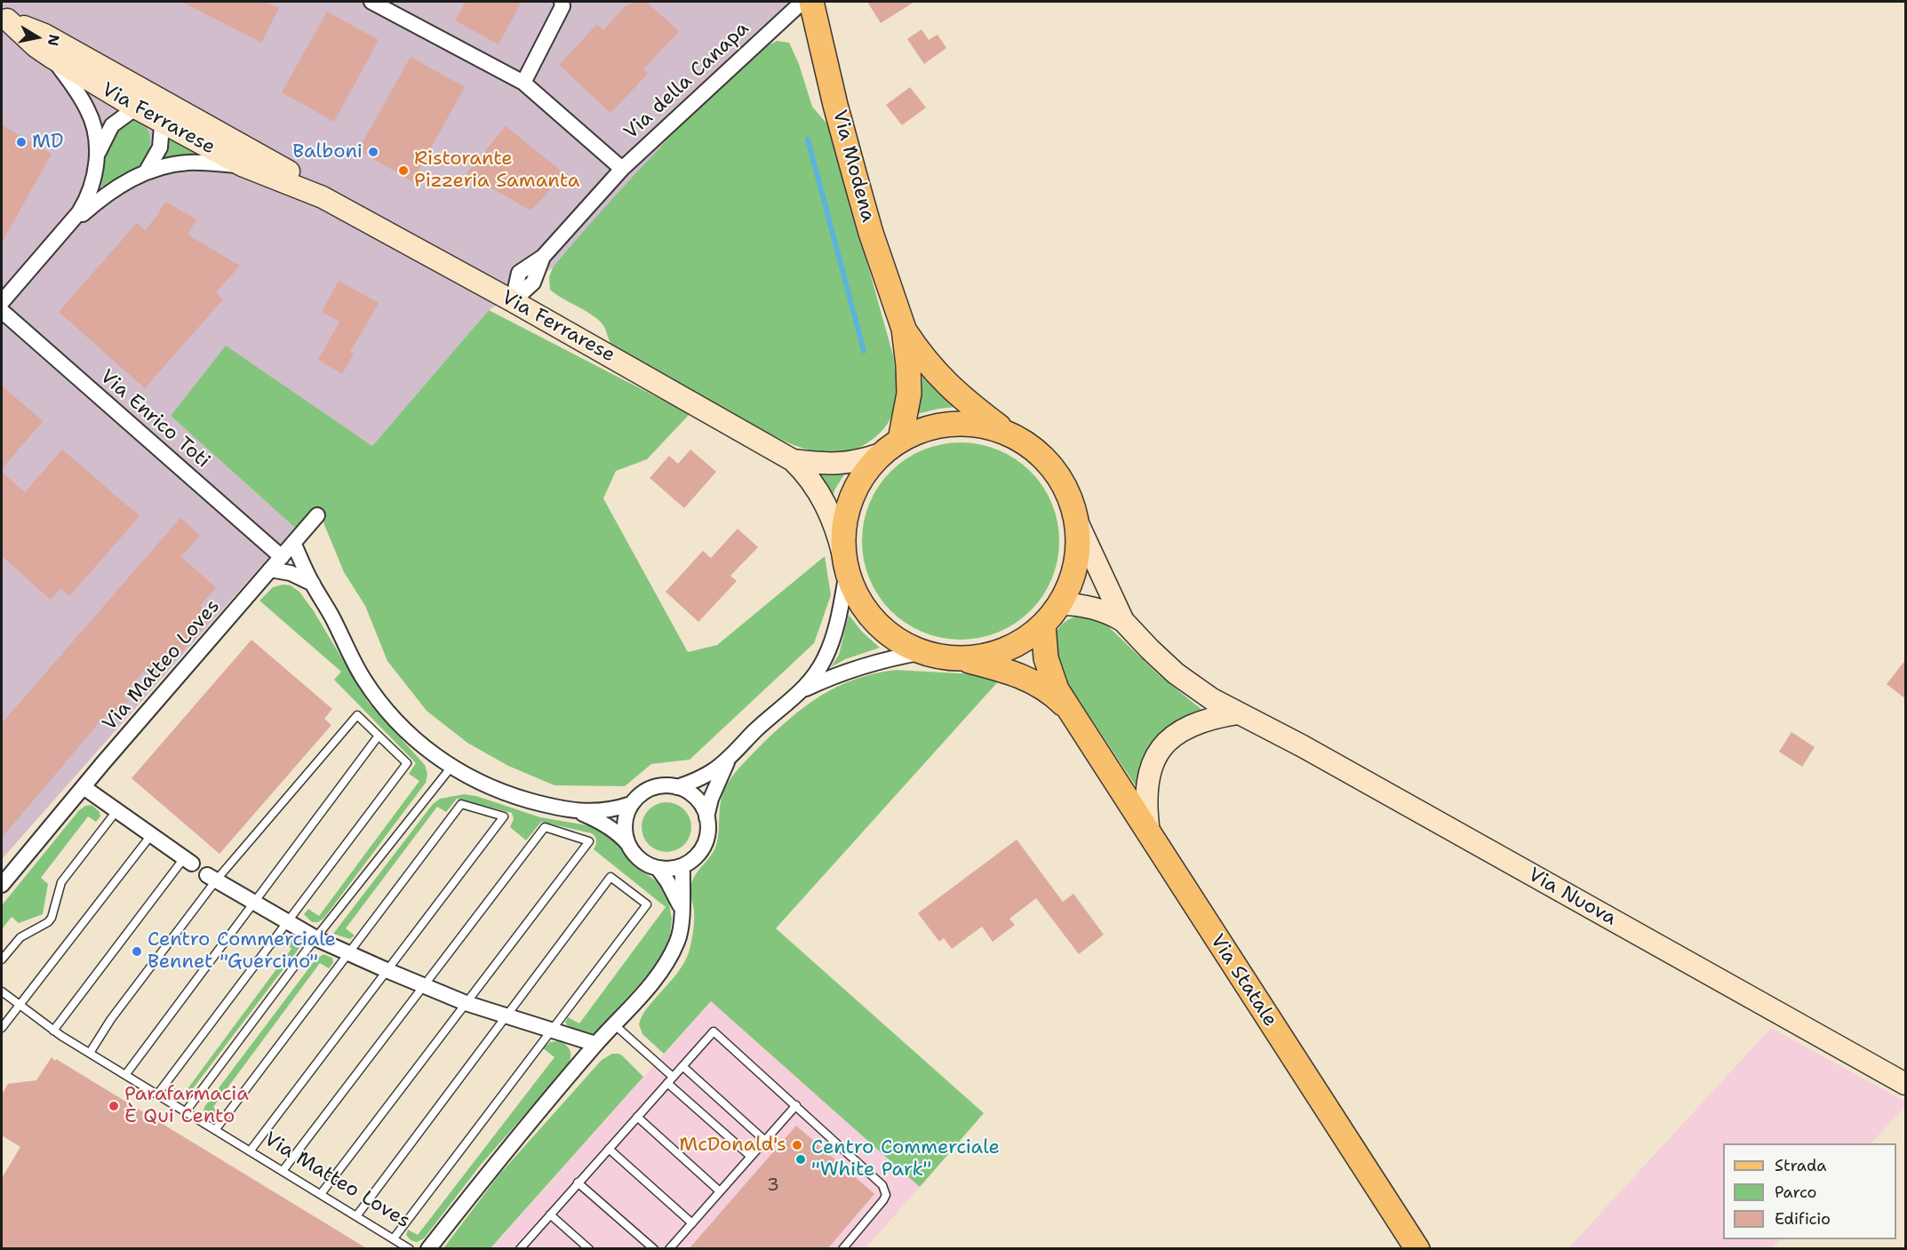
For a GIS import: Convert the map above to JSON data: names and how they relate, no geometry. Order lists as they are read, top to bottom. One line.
{"streets":{"main road":["Via Ferrarese","Via Modena","Via Nuova","Via Statale"],"street":["Via della Canapa","Via Enrico Toti","Via Matteo Loves"]},"crossings":[["Via della Canapa","Via Ferrarese"],["Via Ferrarese","Via Modena"],["Via Modena","Via Nuova"],["Via Modena","Via Statale"],["Via Enrico Toti","Via Matteo Loves"]],"places":["MD","Balboni","Ristorante Pizzeria Samanta","Centro Commerciale Bennet \"Guercino\"","Parafarmacia È Qui Cento","McDonald's","Centro Commerciale \"White Park\""],"house_numbers":["3"],"legend":["Strada","Parco","Edificio"],"north":"right"}
